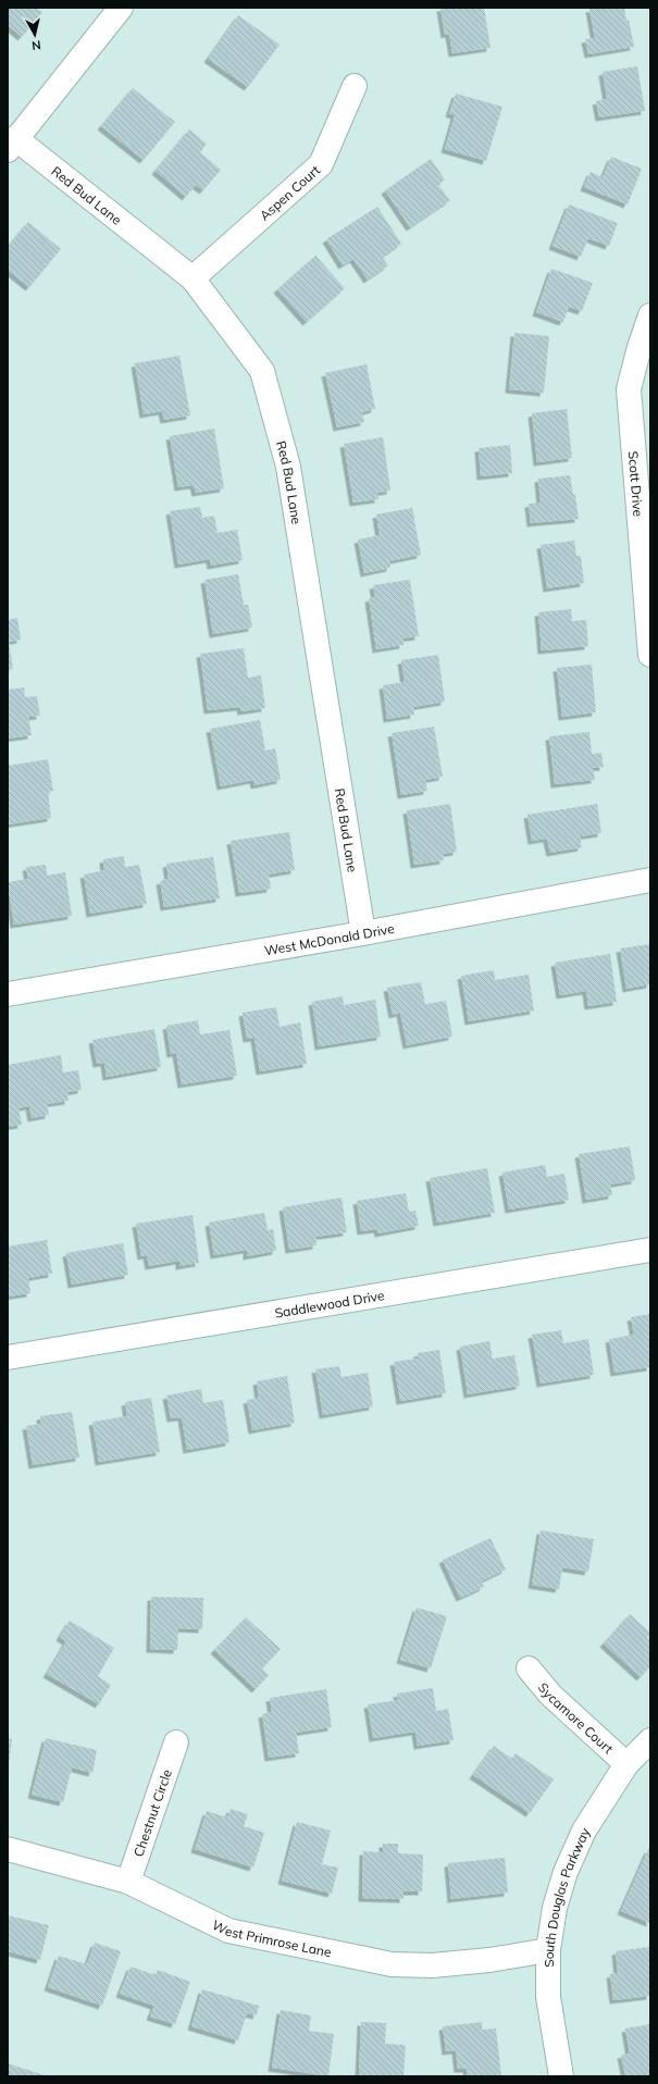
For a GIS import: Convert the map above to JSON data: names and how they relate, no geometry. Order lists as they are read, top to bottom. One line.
{"streets":{"street":["Aspen Court","Red Bud Lane","Scott Drive","West McDonald Drive","Saddlewood Drive","Sycamore Court","Chestnut Circle","South Douglas Parkway","West Primrose Lane"]},"crossings":[["Aspen Court","Red Bud Lane"],["Red Bud Lane","West McDonald Drive"],["Sycamore Court","South Douglas Parkway"],["Chestnut Circle","West Primrose Lane"],["South Douglas Parkway","West Primrose Lane"]],"north":"bottom"}
